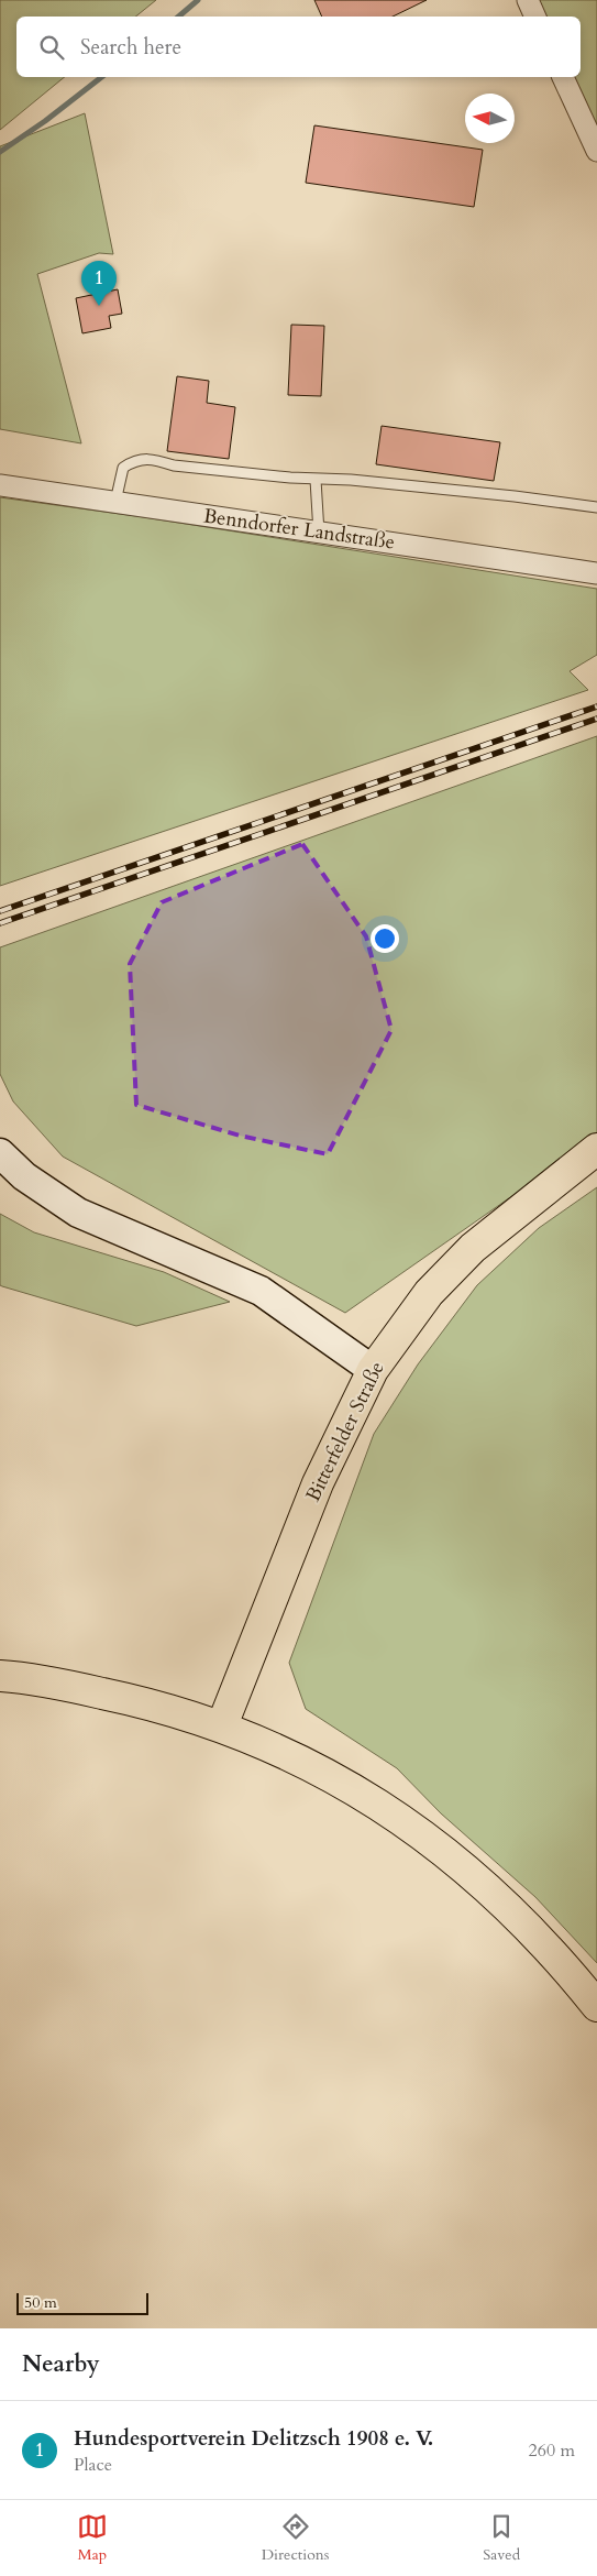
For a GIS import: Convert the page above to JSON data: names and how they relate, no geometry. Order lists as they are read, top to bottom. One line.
{"streets":{"main road":["Bitterfelder Straße"],"street":["Benndorfer Landstraße"]},"scale_bar":"50 m","north":"left","page":{"search":"Search here","pins":"1","scale":"50 m","heading":"Nearby","list":[{"mark":"1","name":"Hundesportverein Delitzsch 1908 e. V.","note":"Place","value":"260 m"}],"nav":["Map","Directions","Saved"]}}
